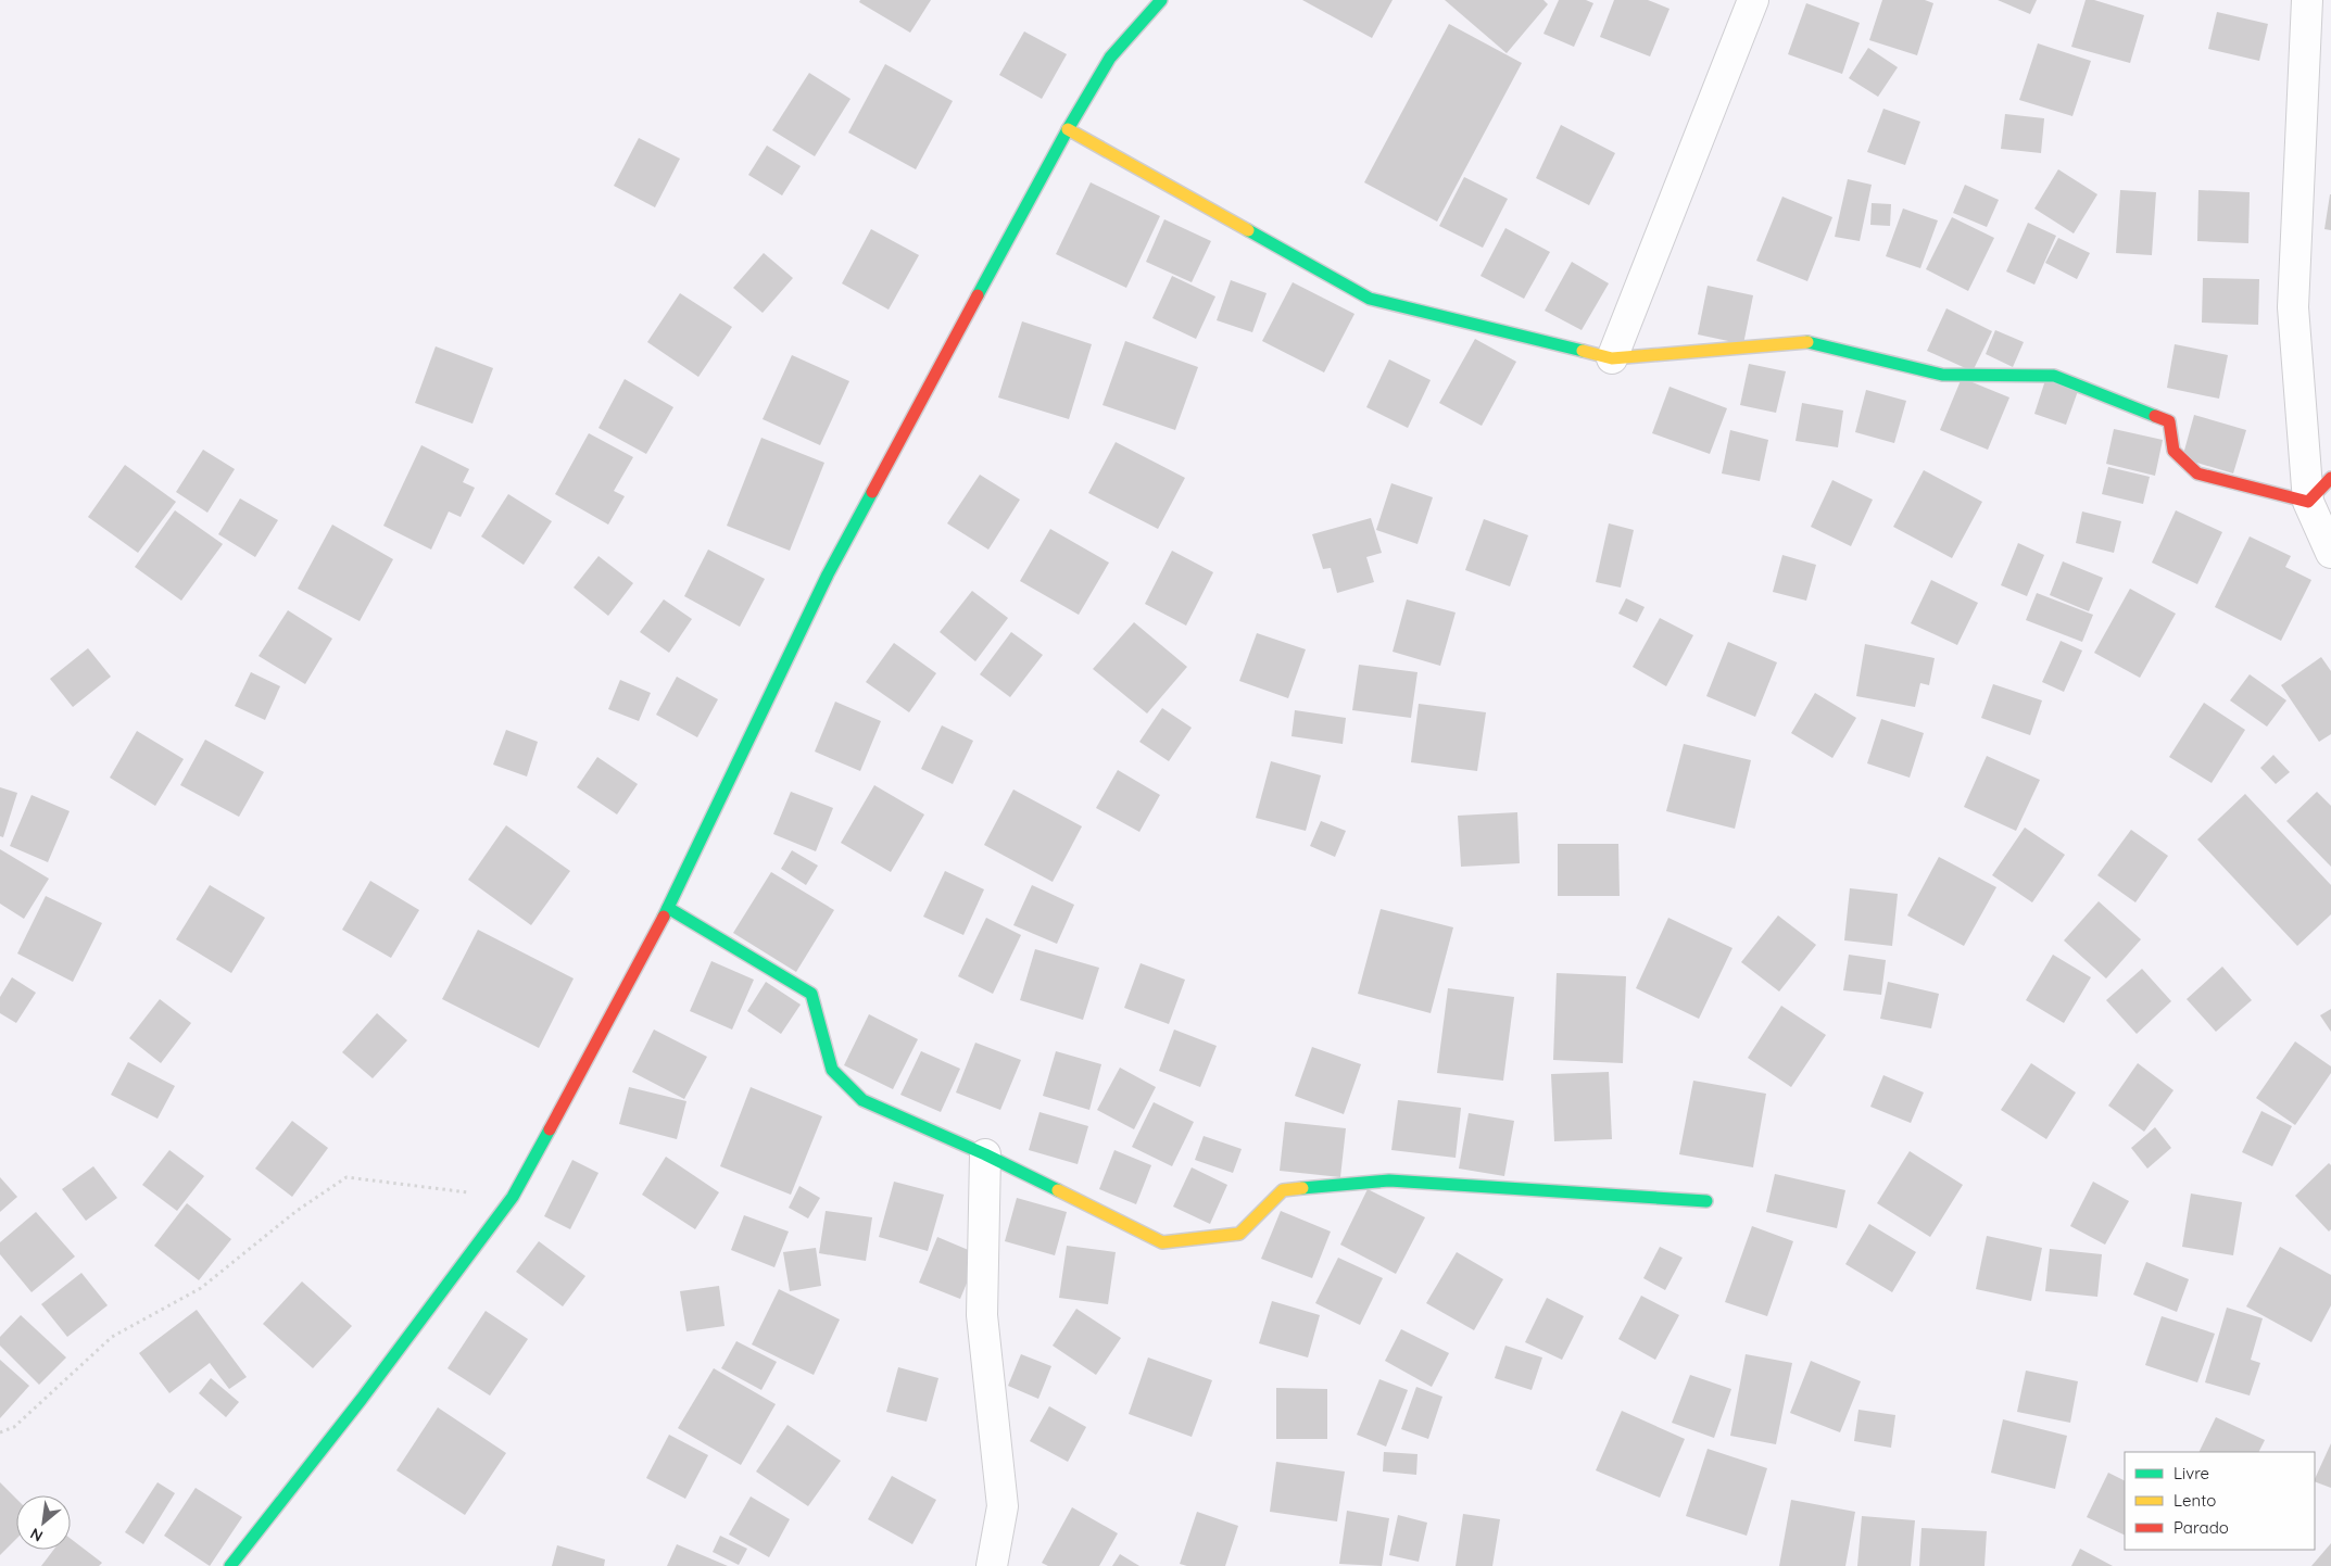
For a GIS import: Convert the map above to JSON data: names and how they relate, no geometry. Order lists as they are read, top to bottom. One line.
{"legend":["Livre","Lento","Parado"],"north":"bottom left"}
